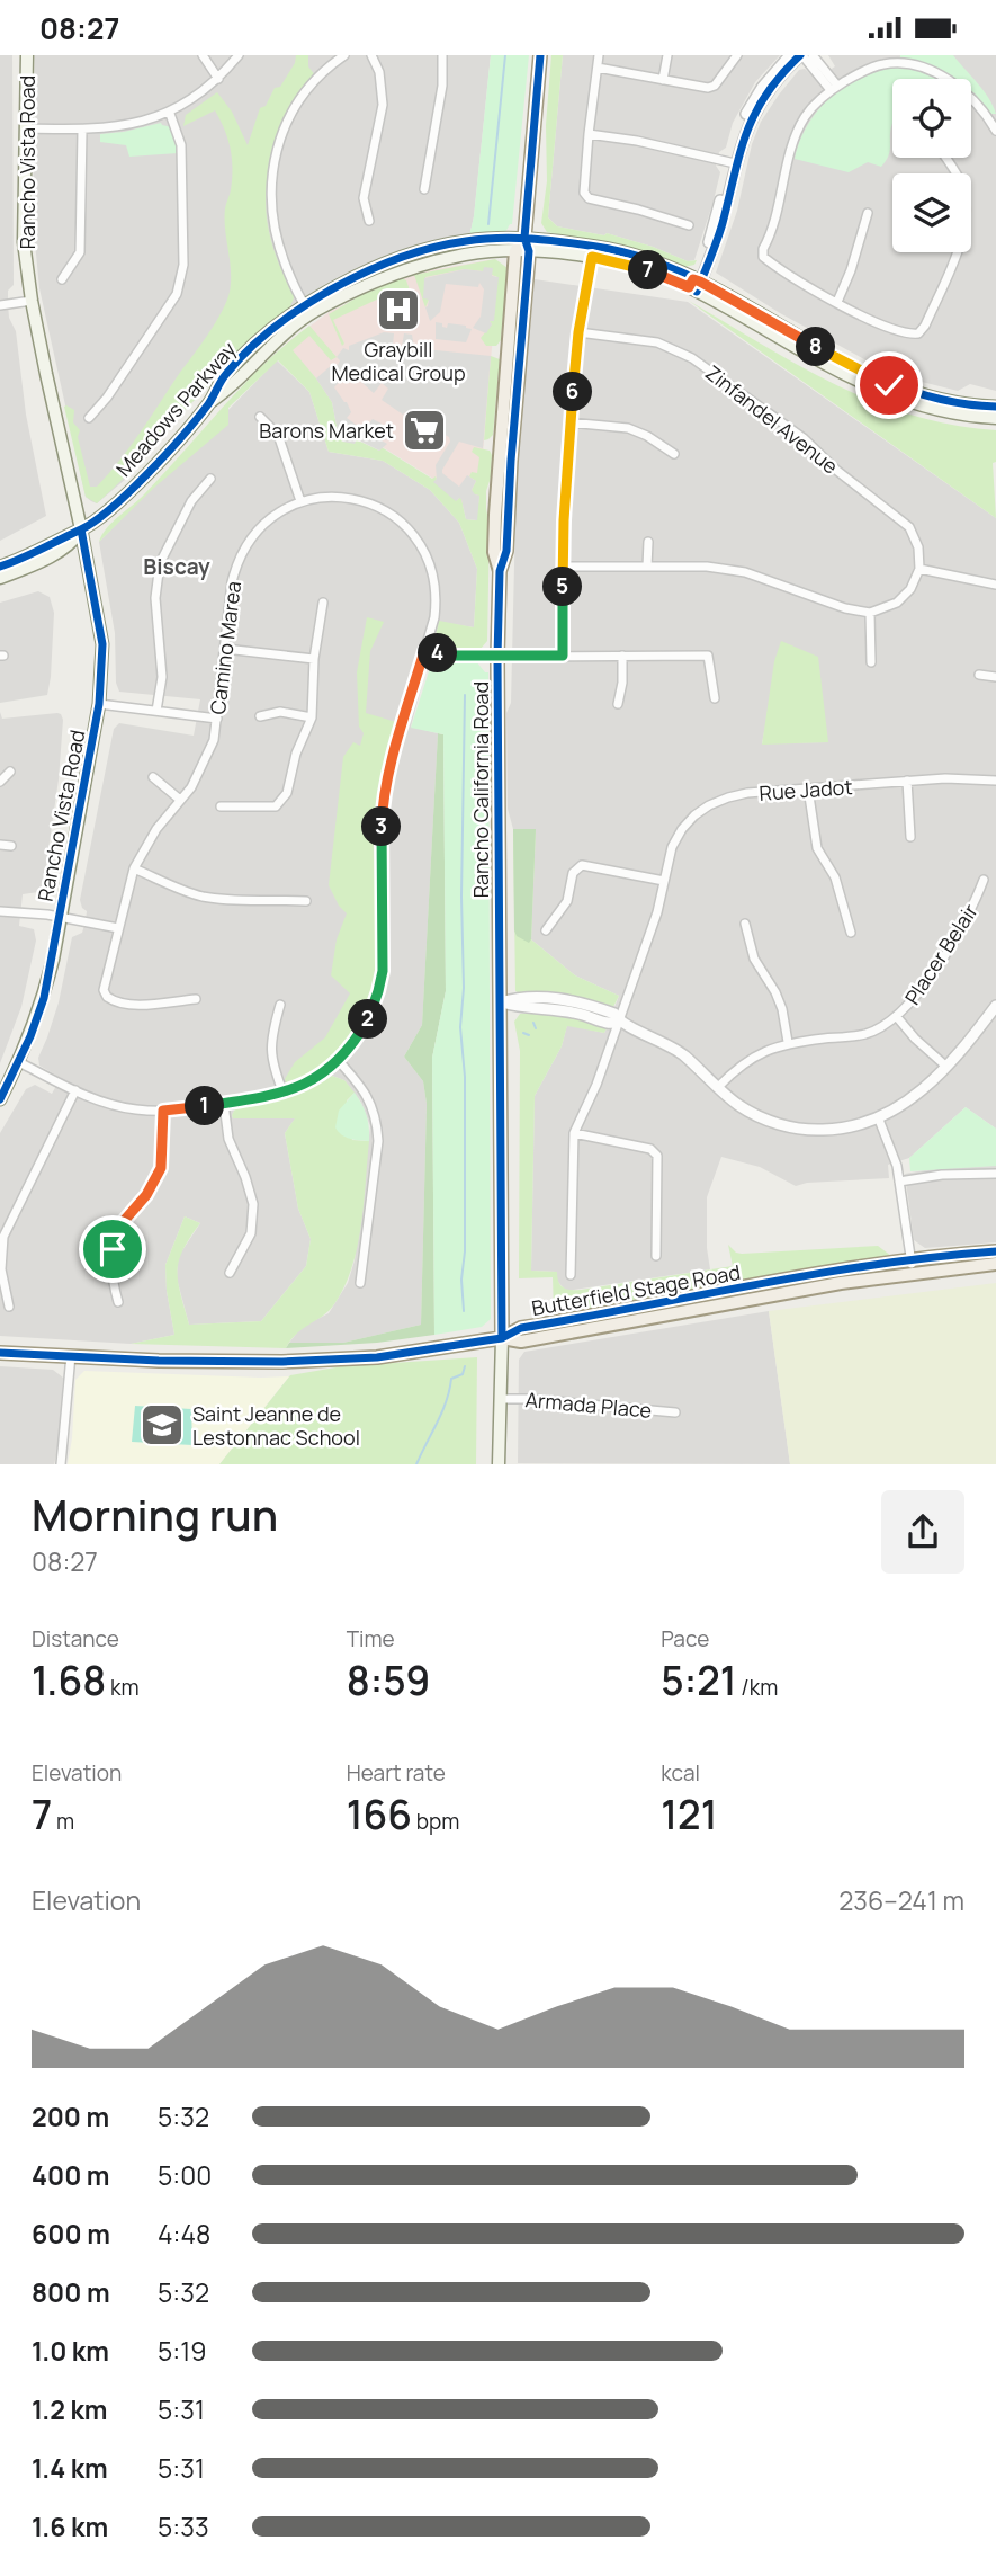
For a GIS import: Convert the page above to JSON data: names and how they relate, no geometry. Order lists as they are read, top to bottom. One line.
{"streets":{"main road":["Rancho Vista Road","Meadows Parkway","Rancho California Road","Butterfield Stage Road"],"street":["Zinfandel Avenue","Camino Marea","Rue Jadot","Placer Belair","Armada Place"]},"crossings":[["Rancho Vista Road","Meadows Parkway"],["Rancho Vista Road","Camino Marea"],["Meadows Parkway","Rancho California Road"],["Rancho California Road","Butterfield Stage Road"],["Rancho California Road","Armada Place"]],"districts":["Biscay"],"places":{"hospital":["Graybill Medical Group"],"supermarket":["Barons Market"],"school or university":["Saint Jeanne de Lestonnac School"]},"page":{"status":"08:27","pins":["7","8","6","5","4","3","2","1"],"heading":["Morning run","08:27"],"stats":[["Distance","1.68 km"],["Time","8:59"],["Pace","5:21 /km"],["Elevation","7 m"],["Heart rate","166 bpm"],["kcal","121"]],"chart":["Elevation","236–241 m"],"list":[{"name":"200 m","note":"5:32"},{"name":"400 m","note":"5:00"},{"name":"600 m","note":"4:48"},{"name":"800 m","note":"5:32"},{"name":"1.0 km","note":"5:19"},{"name":"1.2 km","note":"5:31"},{"name":"1.4 km","note":"5:31"},{"name":"1.6 km","note":"5:33"}]}}
